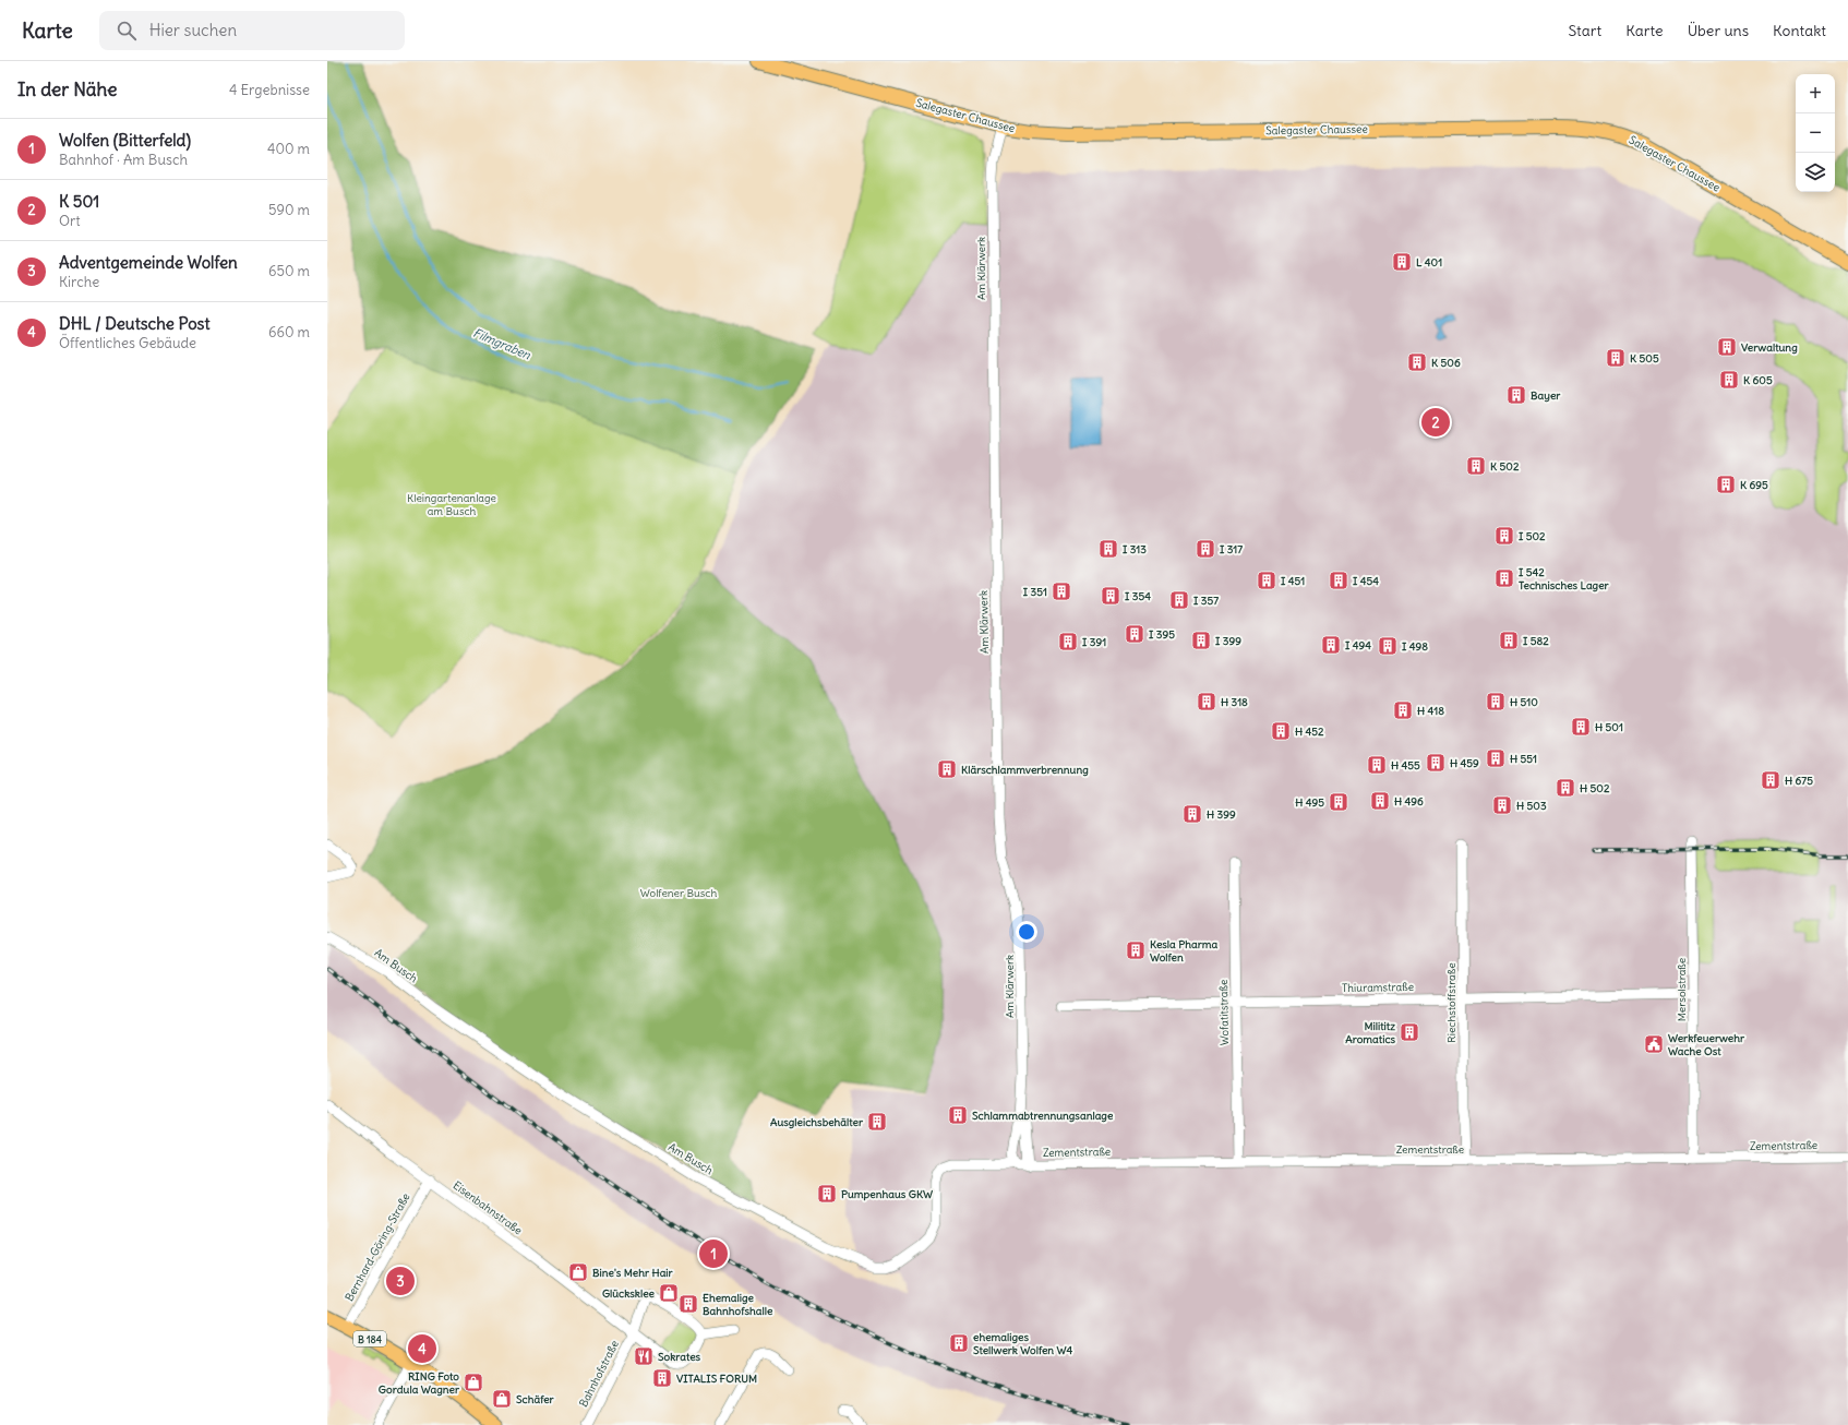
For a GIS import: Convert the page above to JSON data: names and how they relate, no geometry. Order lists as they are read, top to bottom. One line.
{"streets":{"main road":["Salegaster Chaussee","B 184"],"street":["Am Klärwerk","Am Busch","Thiuramstraße","Mersolstraße","Riechstoffstraße","Wofatitstraße","Zementstraße","Eisenbahnstraße","Bernhard-Göring-Straße","Bahnhofstraße"]},"crossings":[["Salegaster Chaussee","Am Klärwerk"],["Am Klärwerk","Am Busch"],["Am Klärwerk","Zementstraße"],["Am Busch","Zementstraße"],["Thiuramstraße","Mersolstraße"],["Thiuramstraße","Riechstoffstraße"],["Thiuramstraße","Wofatitstraße"],["Mersolstraße","Zementstraße"],["Riechstoffstraße","Zementstraße"],["Wofatitstraße","Zementstraße"],["Eisenbahnstraße","Bernhard-Göring-Straße"],["Eisenbahnstraße","Bahnhofstraße"],["Bernhard-Göring-Straße","B 184"]],"water":["Filmgraben"],"parks":["Kleingartenanlage am Busch","Wolfener Busch"],"places":{"building":["L 401","Verwaltung","K 505","K 506","K 605","Bayer","K 502","K 695","I 502","I 313","I 317","I 542 Technisches Lager","I 451","I 454","I 351","I 354","I 357","I 395","I 399","I 582","I 391","I 494","I 498","H 318","H 510","H 418","H 501","H 452","H 551","H 459","H 455","Klärschlammverbrennung","H 675","H 502","H 496","H 495","H 503","H 399","Kesla Pharma Wolfen","Milititz Aromatics","Schlammabtrennungsanlage","Ausgleichsbehälter","Pumpenhaus GKW","Ehemalige Bahnhofshalle","ehemaliges Stellwerk Wolfen W4","VITALIS FORUM"],"public building":["Werkfeuerwehr Wache Ost"],"shop":["Bine's Mehr Hair","Glücksklee","RING Foto Gordula Wagner","Schäfer"],"restaurant":["Sokrates"]},"page":{"header":"Karte","search":"Hier suchen","nav":["Start","Karte","Über uns","Kontakt"],"heading":["In der Nähe","4 Ergebnisse"],"map_buttons":["+","−"],"list":[{"mark":"1","name":"Wolfen (Bitterfeld)","note":"Bahnhof · Am Busch","value":"400 m"},{"mark":"2","name":"K 501","note":"Ort","value":"590 m"},{"mark":"3","name":"Adventgemeinde Wolfen","note":"Kirche","value":"650 m"},{"mark":"4","name":"DHL / Deutsche Post","note":"Öffentliches Gebäude","value":"660 m"}],"pins":["2","1","3","4"]}}
